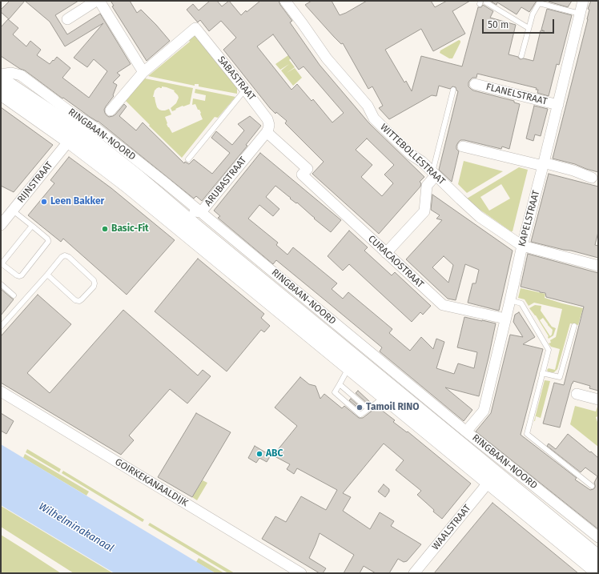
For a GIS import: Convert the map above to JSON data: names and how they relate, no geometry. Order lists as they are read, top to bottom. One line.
{"streets":{"main road":["RINGBAAN-NOORD"],"street":["SABASTRAAT","FLANELSTRAAT","WITTEBOLLESTRAAT","ARUBASTRAAT","RIJNSTRAAT","KAPELSTRAAT","CURACAOSTRAAT","GOIRKEKANAALDIJK","WAALSTRAAT"]},"crossings":[["SABASTRAAT","ARUBASTRAAT"],["SABASTRAAT","CURACAOSTRAAT"],["FLANELSTRAAT","KAPELSTRAAT"],["RINGBAAN-NOORD","ARUBASTRAAT"],["RINGBAAN-NOORD","RIJNSTRAAT"],["RINGBAAN-NOORD","KAPELSTRAAT"],["WITTEBOLLESTRAAT","KAPELSTRAAT"],["ARUBASTRAAT","CURACAOSTRAAT"],["KAPELSTRAAT","CURACAOSTRAAT"]],"water":["Wilhelminakanaal"],"places":["Leen Bakker","Basic-Fit","Tamoil RINO","ABC"],"scale_bar":"50 m"}
